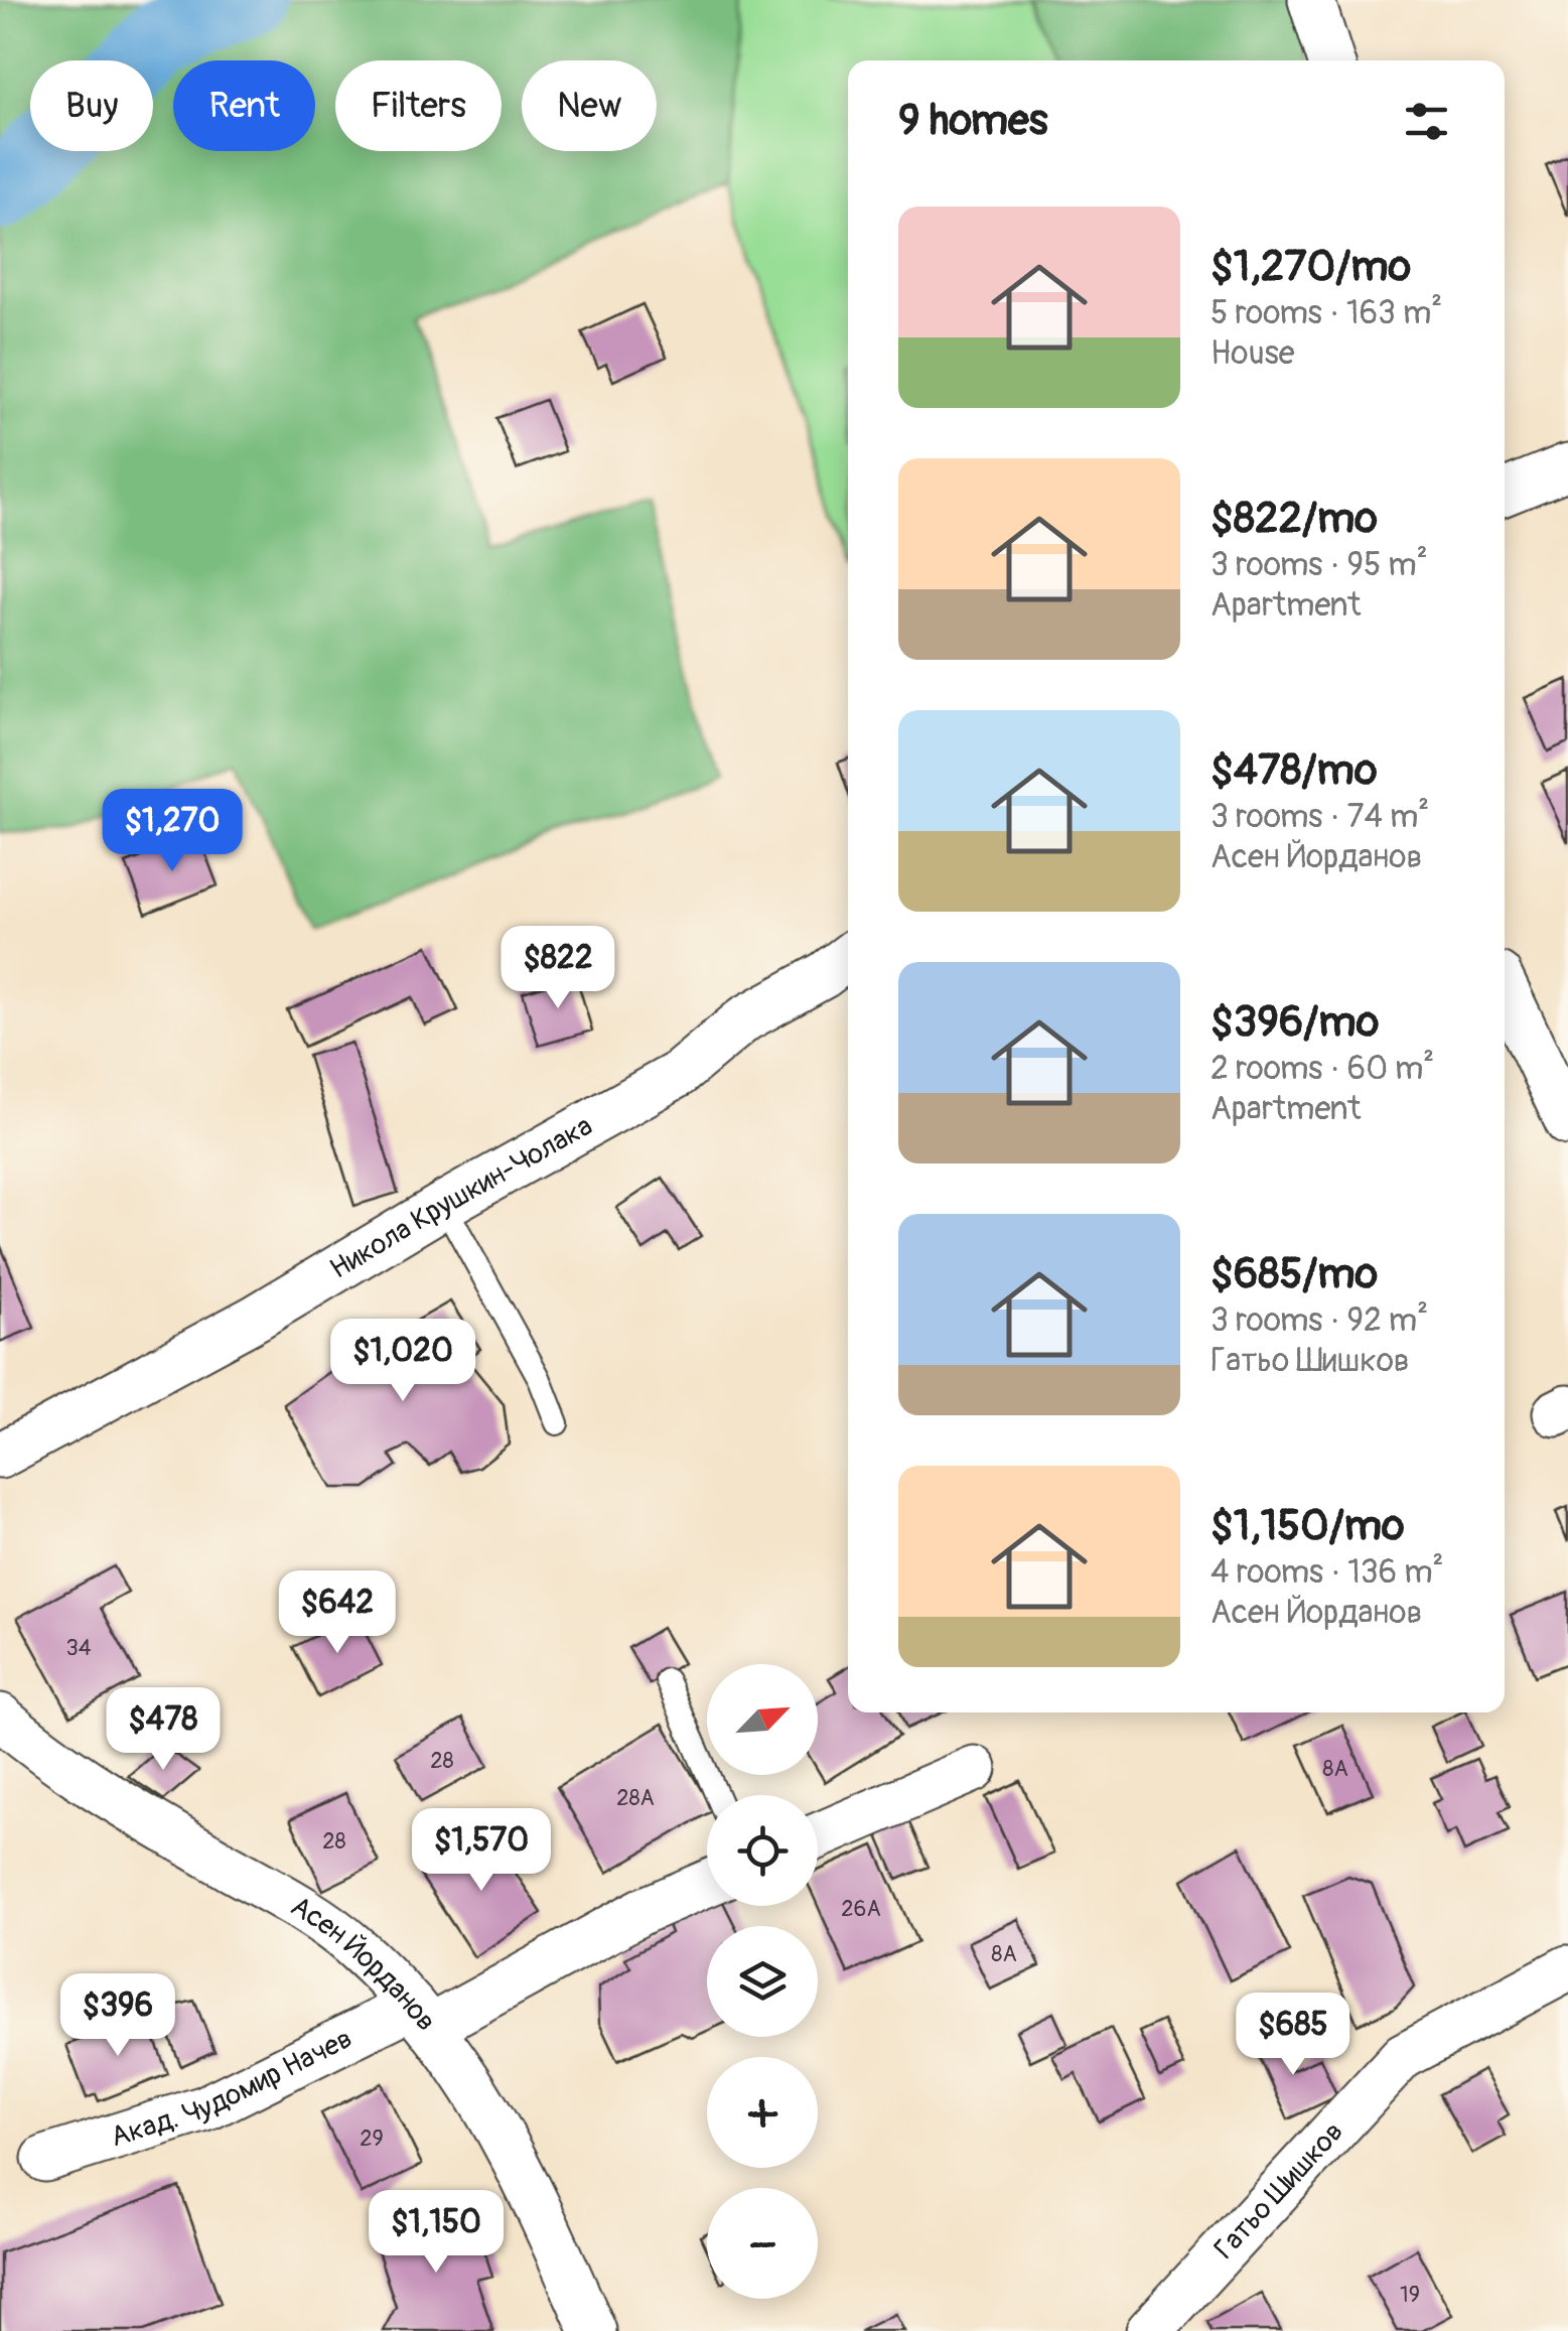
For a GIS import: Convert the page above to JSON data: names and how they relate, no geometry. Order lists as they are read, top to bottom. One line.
{"streets":{"street":["Никола Крушкин-Чолака","Асен Йорданов","Акад. Чудомир Начев","Гатьо Шишков"]},"crossings":[["Асен Йорданов","Акад. Чудомир Начев"]],"house_numbers":["34","28","8А","28А","28","26А","8А","29","19"],"north":"top right","page":{"chip":["Buy","Rent","Filters","New"],"heading":"9 homes","list":[{"name":"$1,270/mo","note":"5 rooms · 163 m² · House"},{"name":"$822/mo","note":"3 rooms · 95 m² · Apartment"},{"name":"$478/mo","note":"3 rooms · 74 m² · Асен Йорданов"},{"name":"$396/mo","note":"2 rooms · 60 m² · Apartment"},{"name":"$685/mo","note":"3 rooms · 92 m² · Гатьо Шишков"},{"name":"$1,150/mo","note":"4 rooms · 136 m² · Асен Йорданов"}],"price":["$1,270","$822","$1,020","$642","$478","$1,570","$396","$685","$1,150"],"map_buttons":["+","−"]}}
